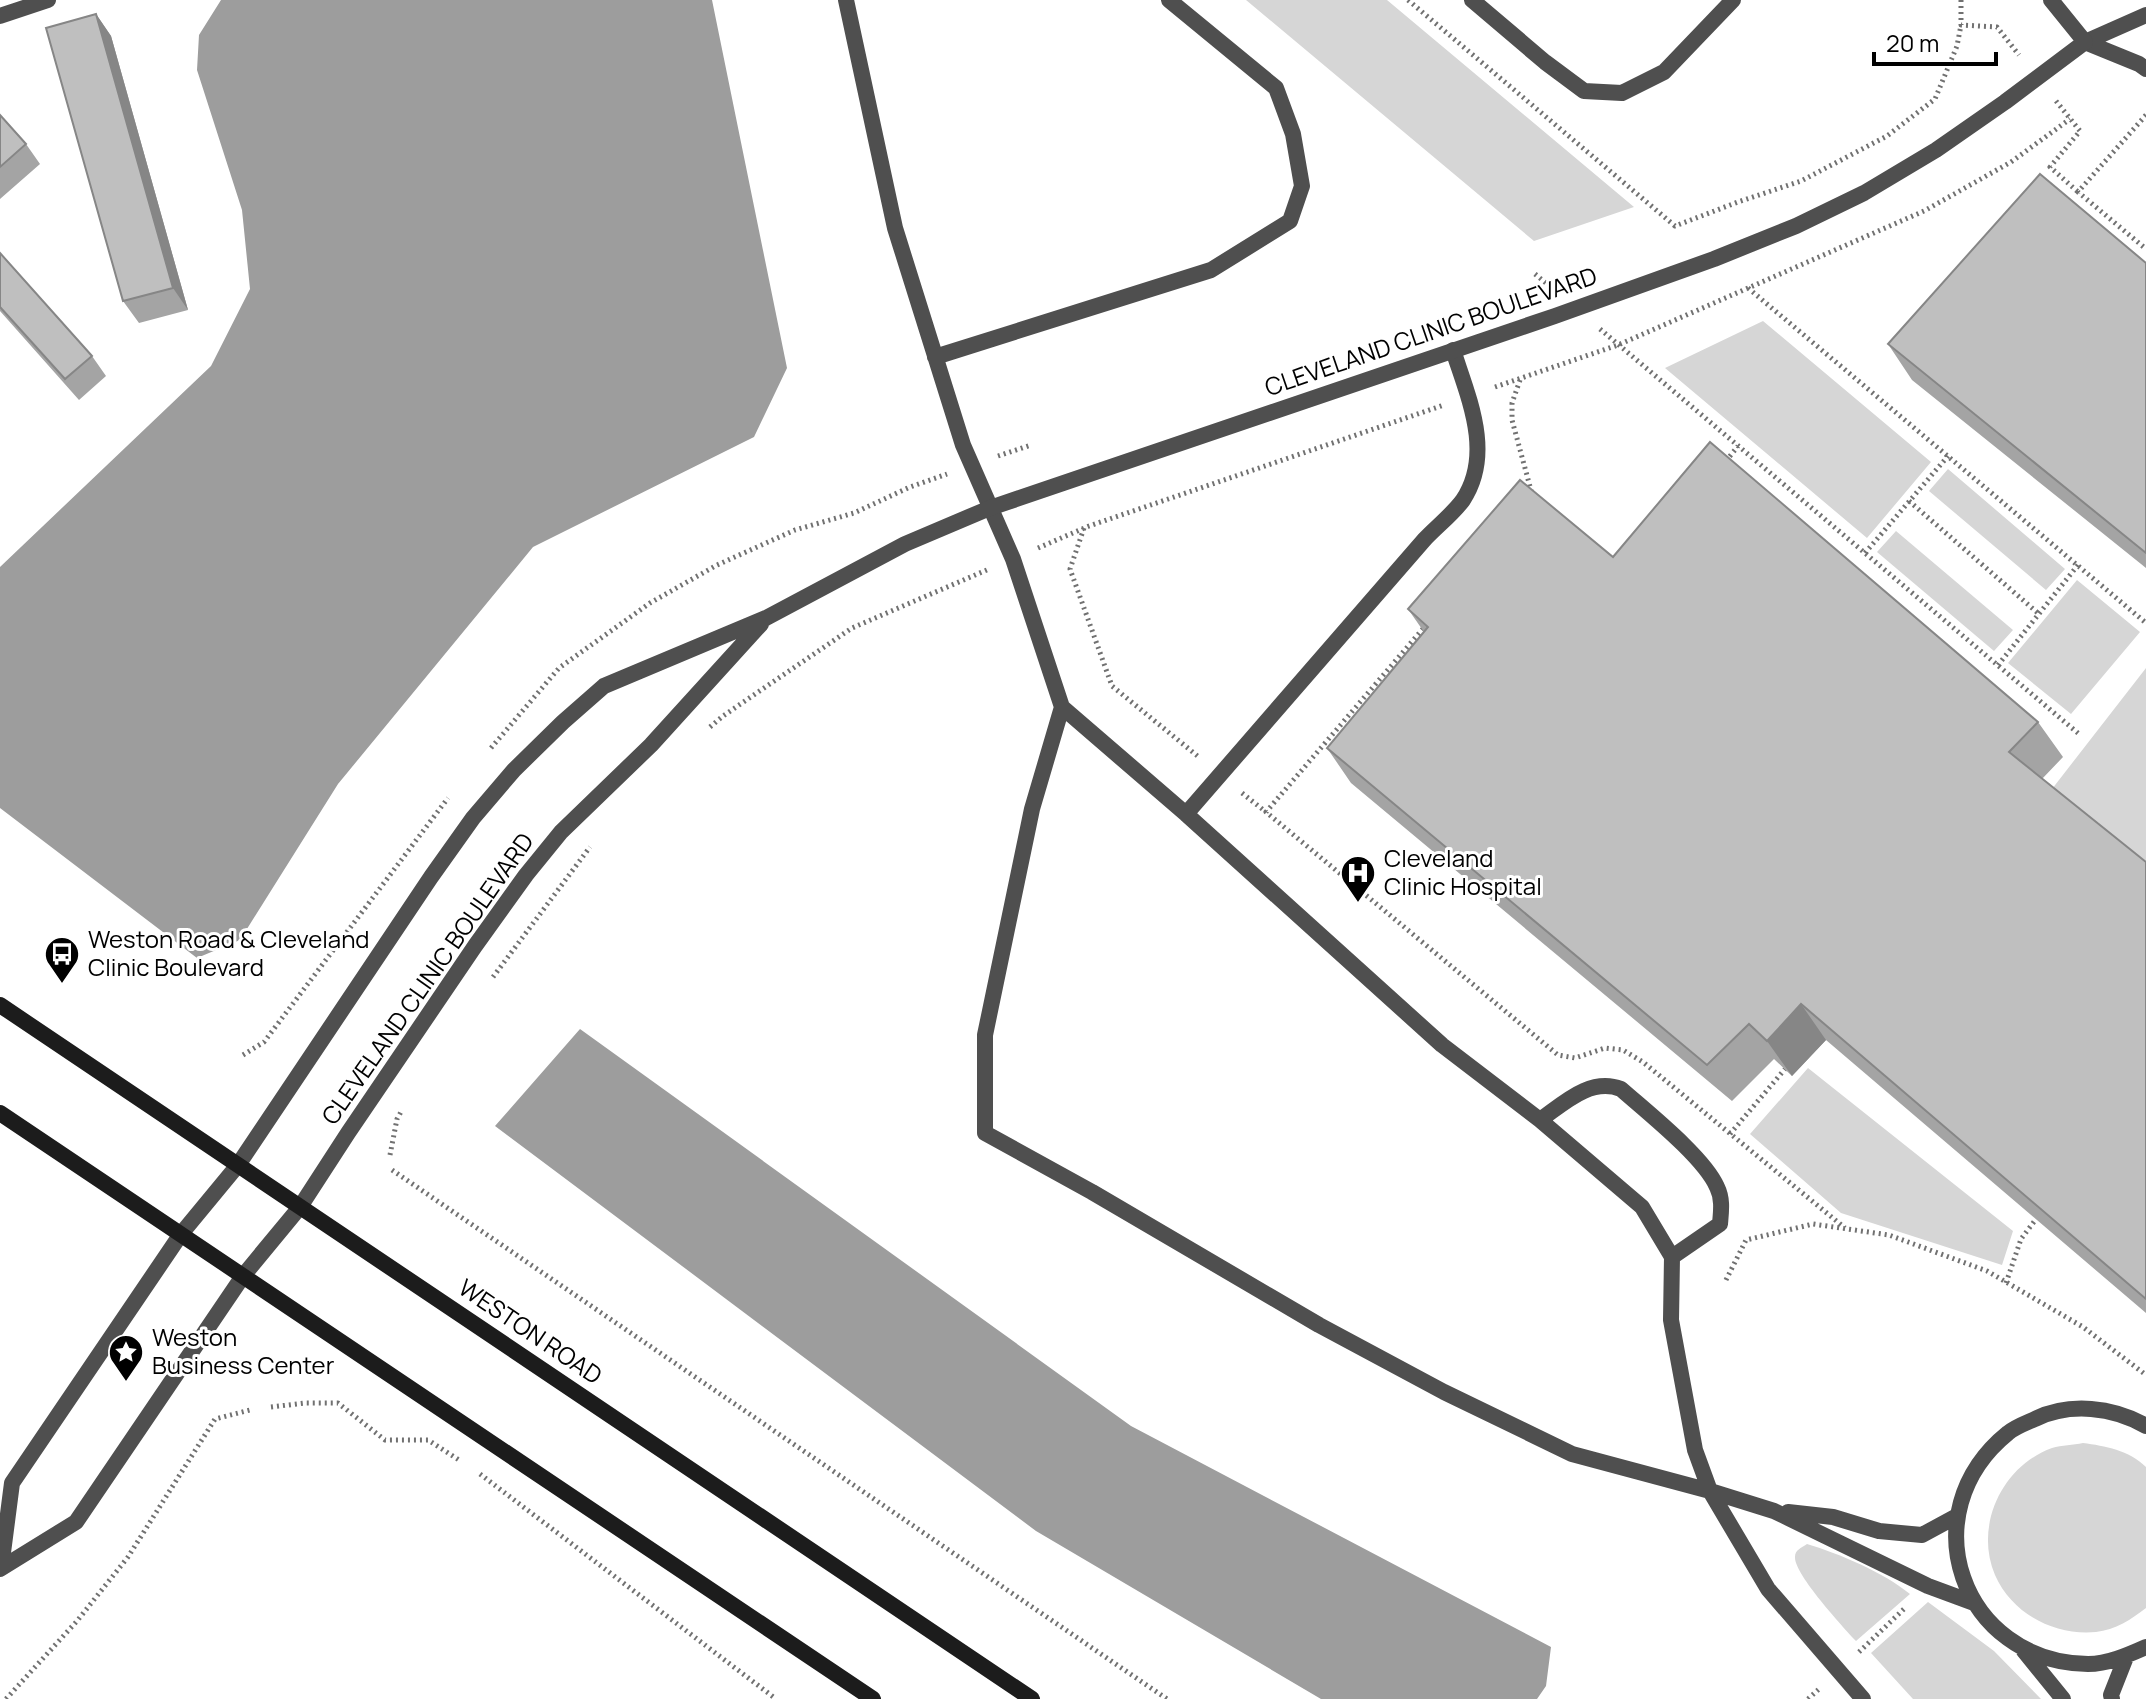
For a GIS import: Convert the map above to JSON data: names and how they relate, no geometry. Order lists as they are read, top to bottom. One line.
{"streets":{"main road":["WESTON ROAD"],"street":["CLEVELAND CLINIC BOULEVARD"]},"crossings":[["CLEVELAND CLINIC BOULEVARD","WESTON ROAD"]],"places":{"hospital":["Cleveland Clinic Hospital"],"bus stop":["Weston Road & Cleveland Clinic Boulevard"],"place":["Weston Business Center"]},"scale_bar":"20 m"}
